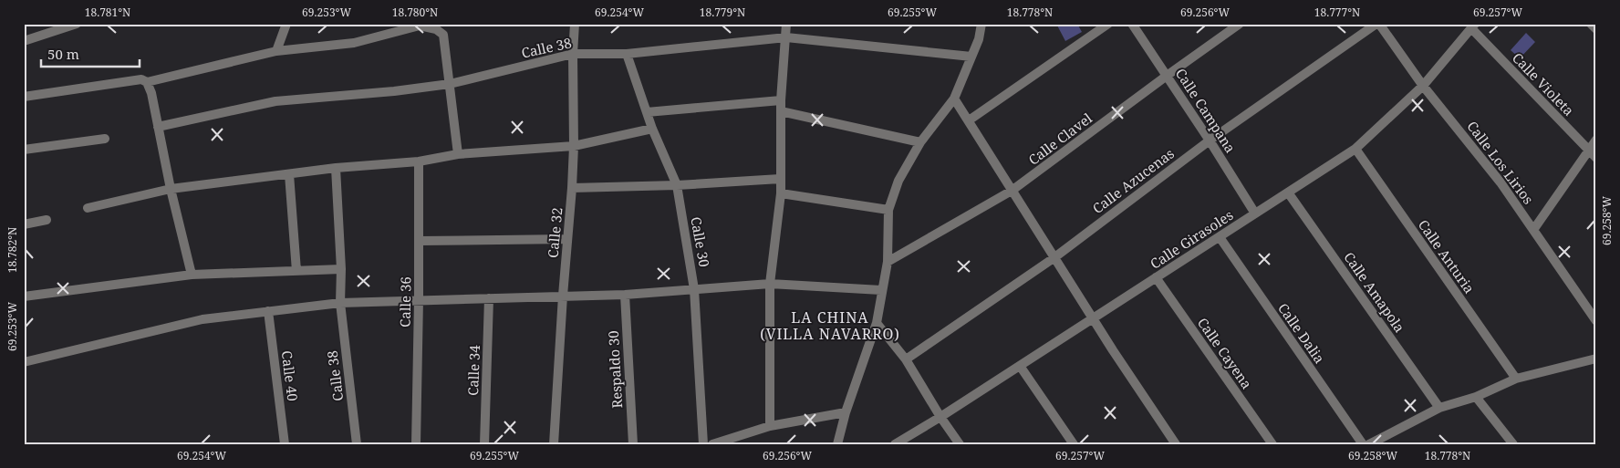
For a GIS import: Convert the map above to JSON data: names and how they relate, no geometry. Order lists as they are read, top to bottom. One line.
{"streets":{"street":["Calle 38","Calle Violeta","Calle Campana","Calle Clavel","Calle Los Lirios","Calle Azucenas","Calle 32","Calle Girasoles","Calle 30","Calle Anturia","Calle Amapola","Calle 36","Calle Dalia","Calle Cayena","Respaldo 30","Calle 34","Calle 40"]},"crossings":[["Calle 38","Calle 32"],["Calle 38","Calle 30"],["Calle Violeta","Calle Girasoles"],["Calle Campana","Calle Clavel"],["Calle Campana","Calle Azucenas"],["Calle Campana","Calle Girasoles"],["Calle Los Lirios","Calle Azucenas"],["Calle Los Lirios","Calle Girasoles"],["Calle Girasoles","Calle Anturia"],["Calle Girasoles","Calle Amapola"],["Calle Girasoles","Calle Dalia"],["Calle Girasoles","Calle Cayena"]],"districts":["LA CHINA (VILLA NAVARRO)"],"scale_bar":"50 m","coordinates":["18.781°N","69.253°W","18.780°N","69.254°W","18.779°N","69.255°W","18.778°N","69.256°W","18.777°N","69.257°W","69.258°W","18.782°N"]}
